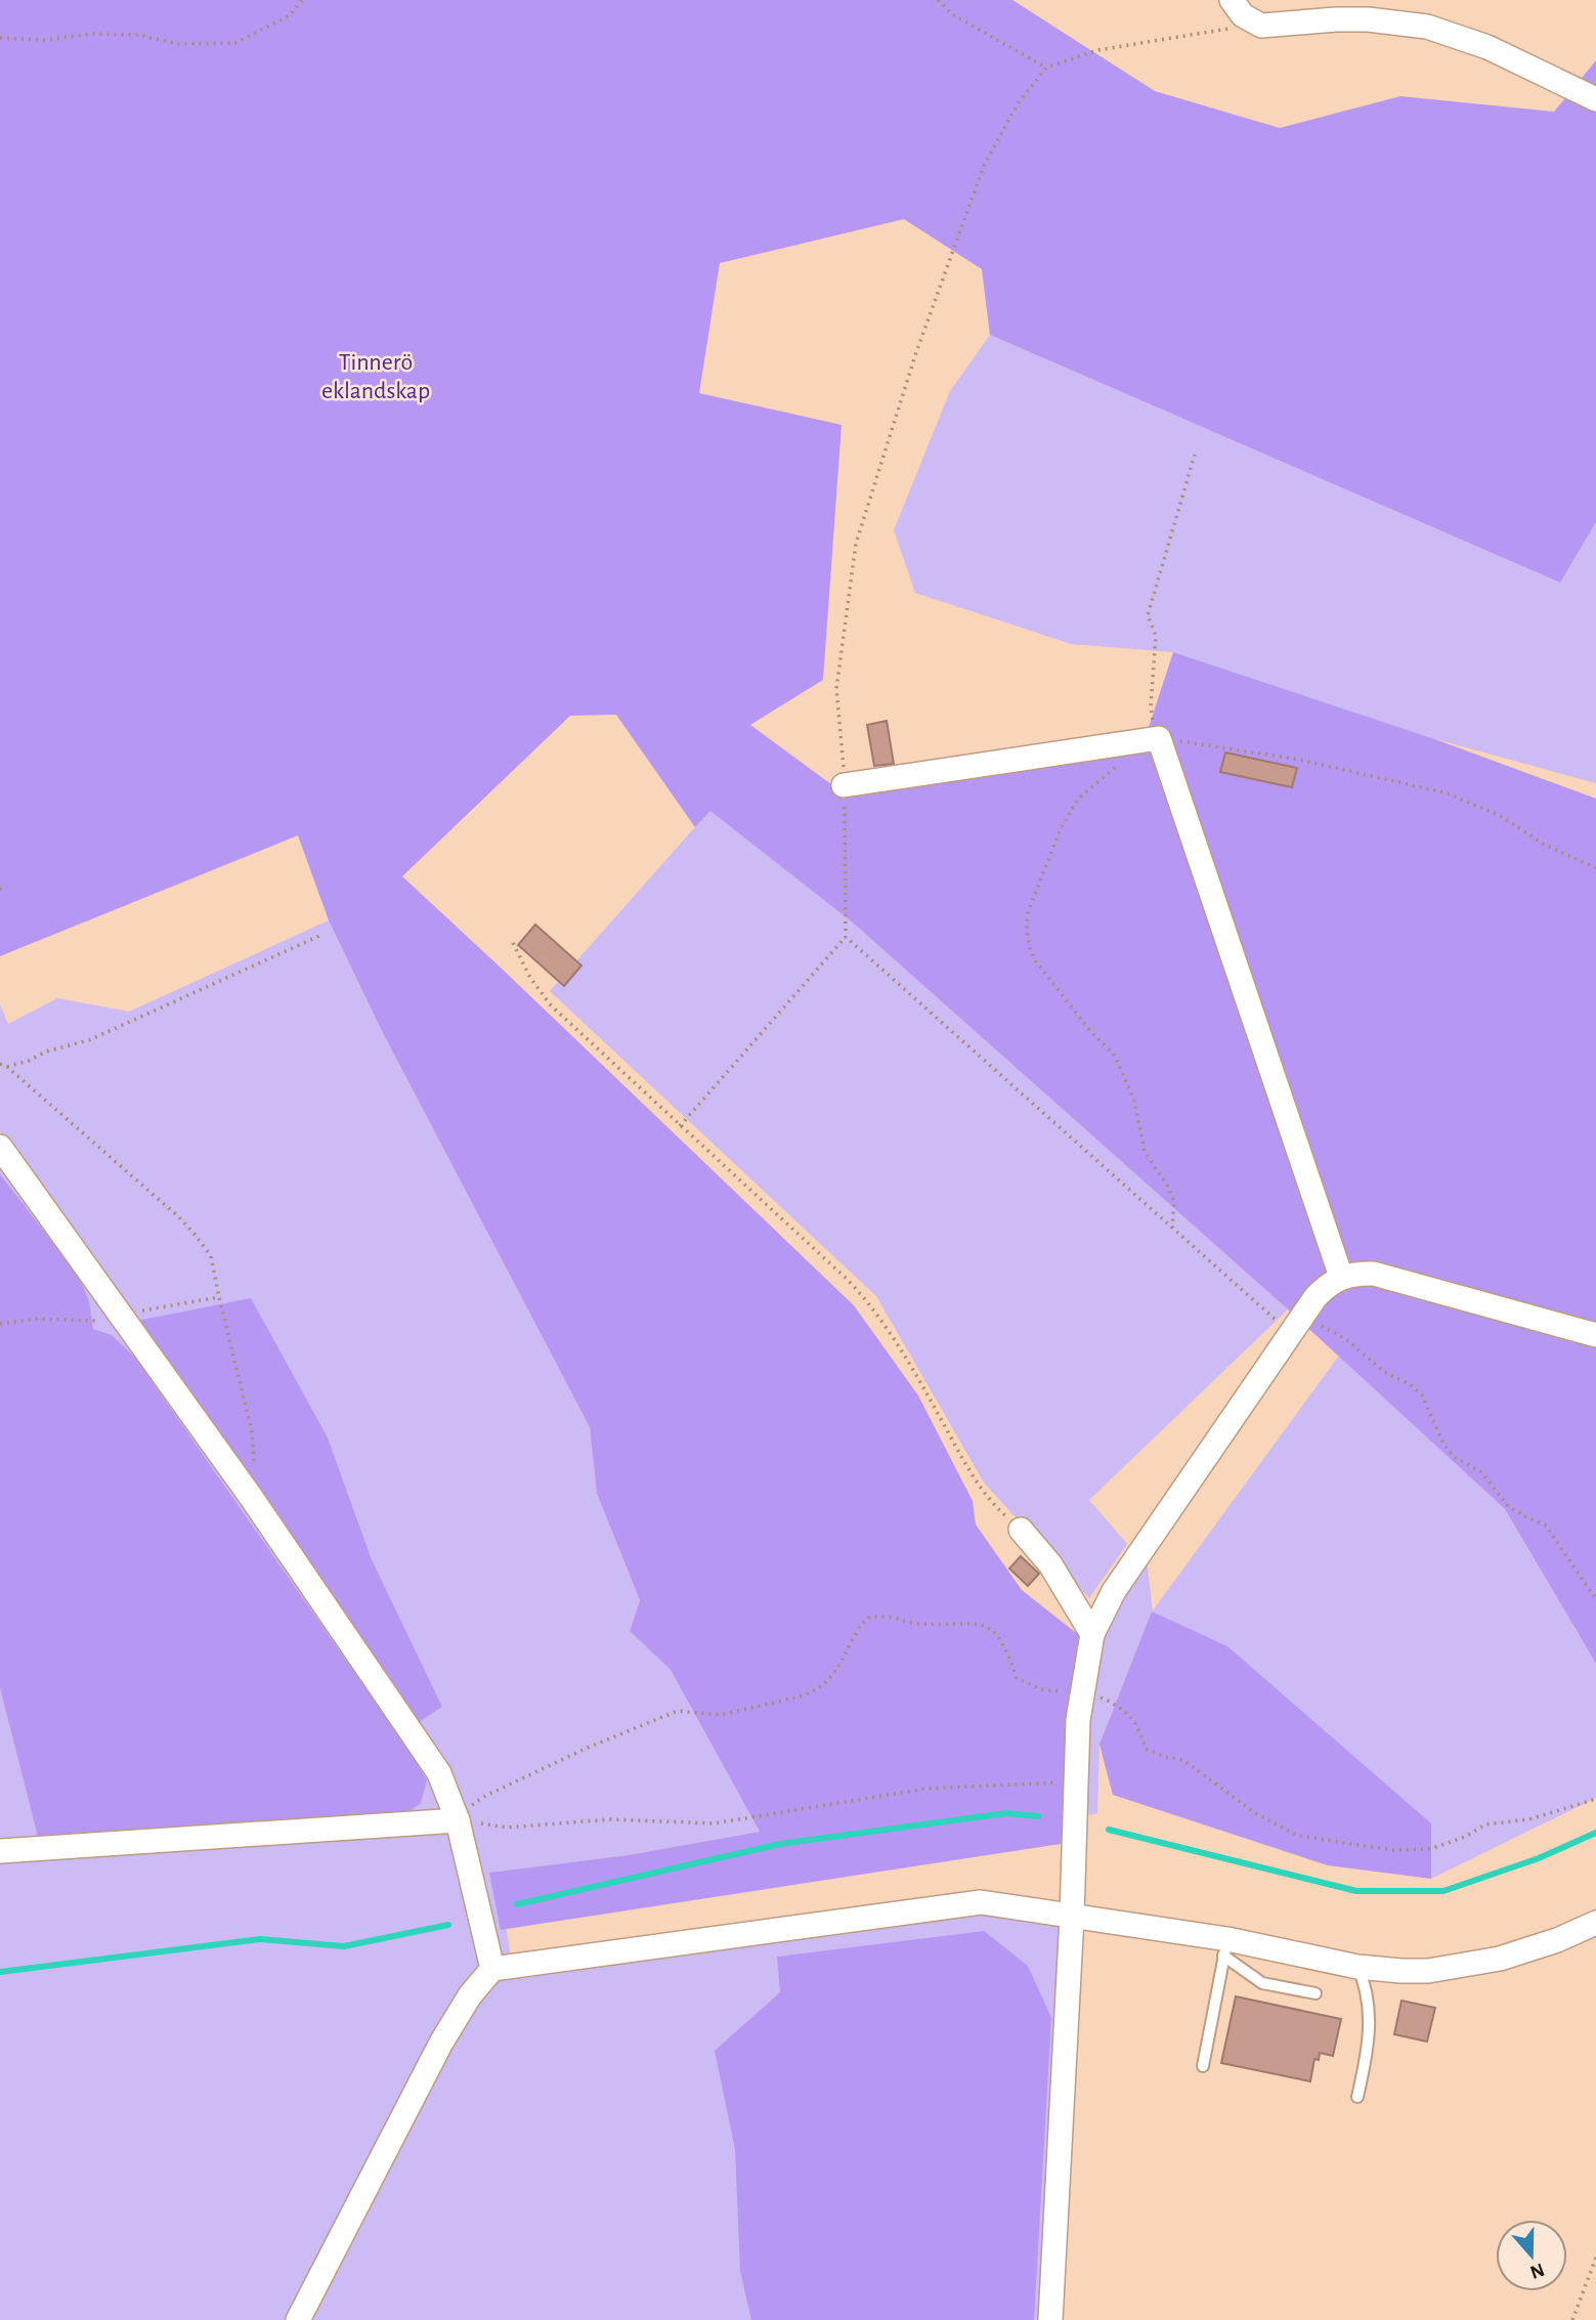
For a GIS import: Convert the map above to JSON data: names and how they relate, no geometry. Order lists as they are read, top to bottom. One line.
{"parks":["Tinnerö eklandskap"],"north":"bottom"}
